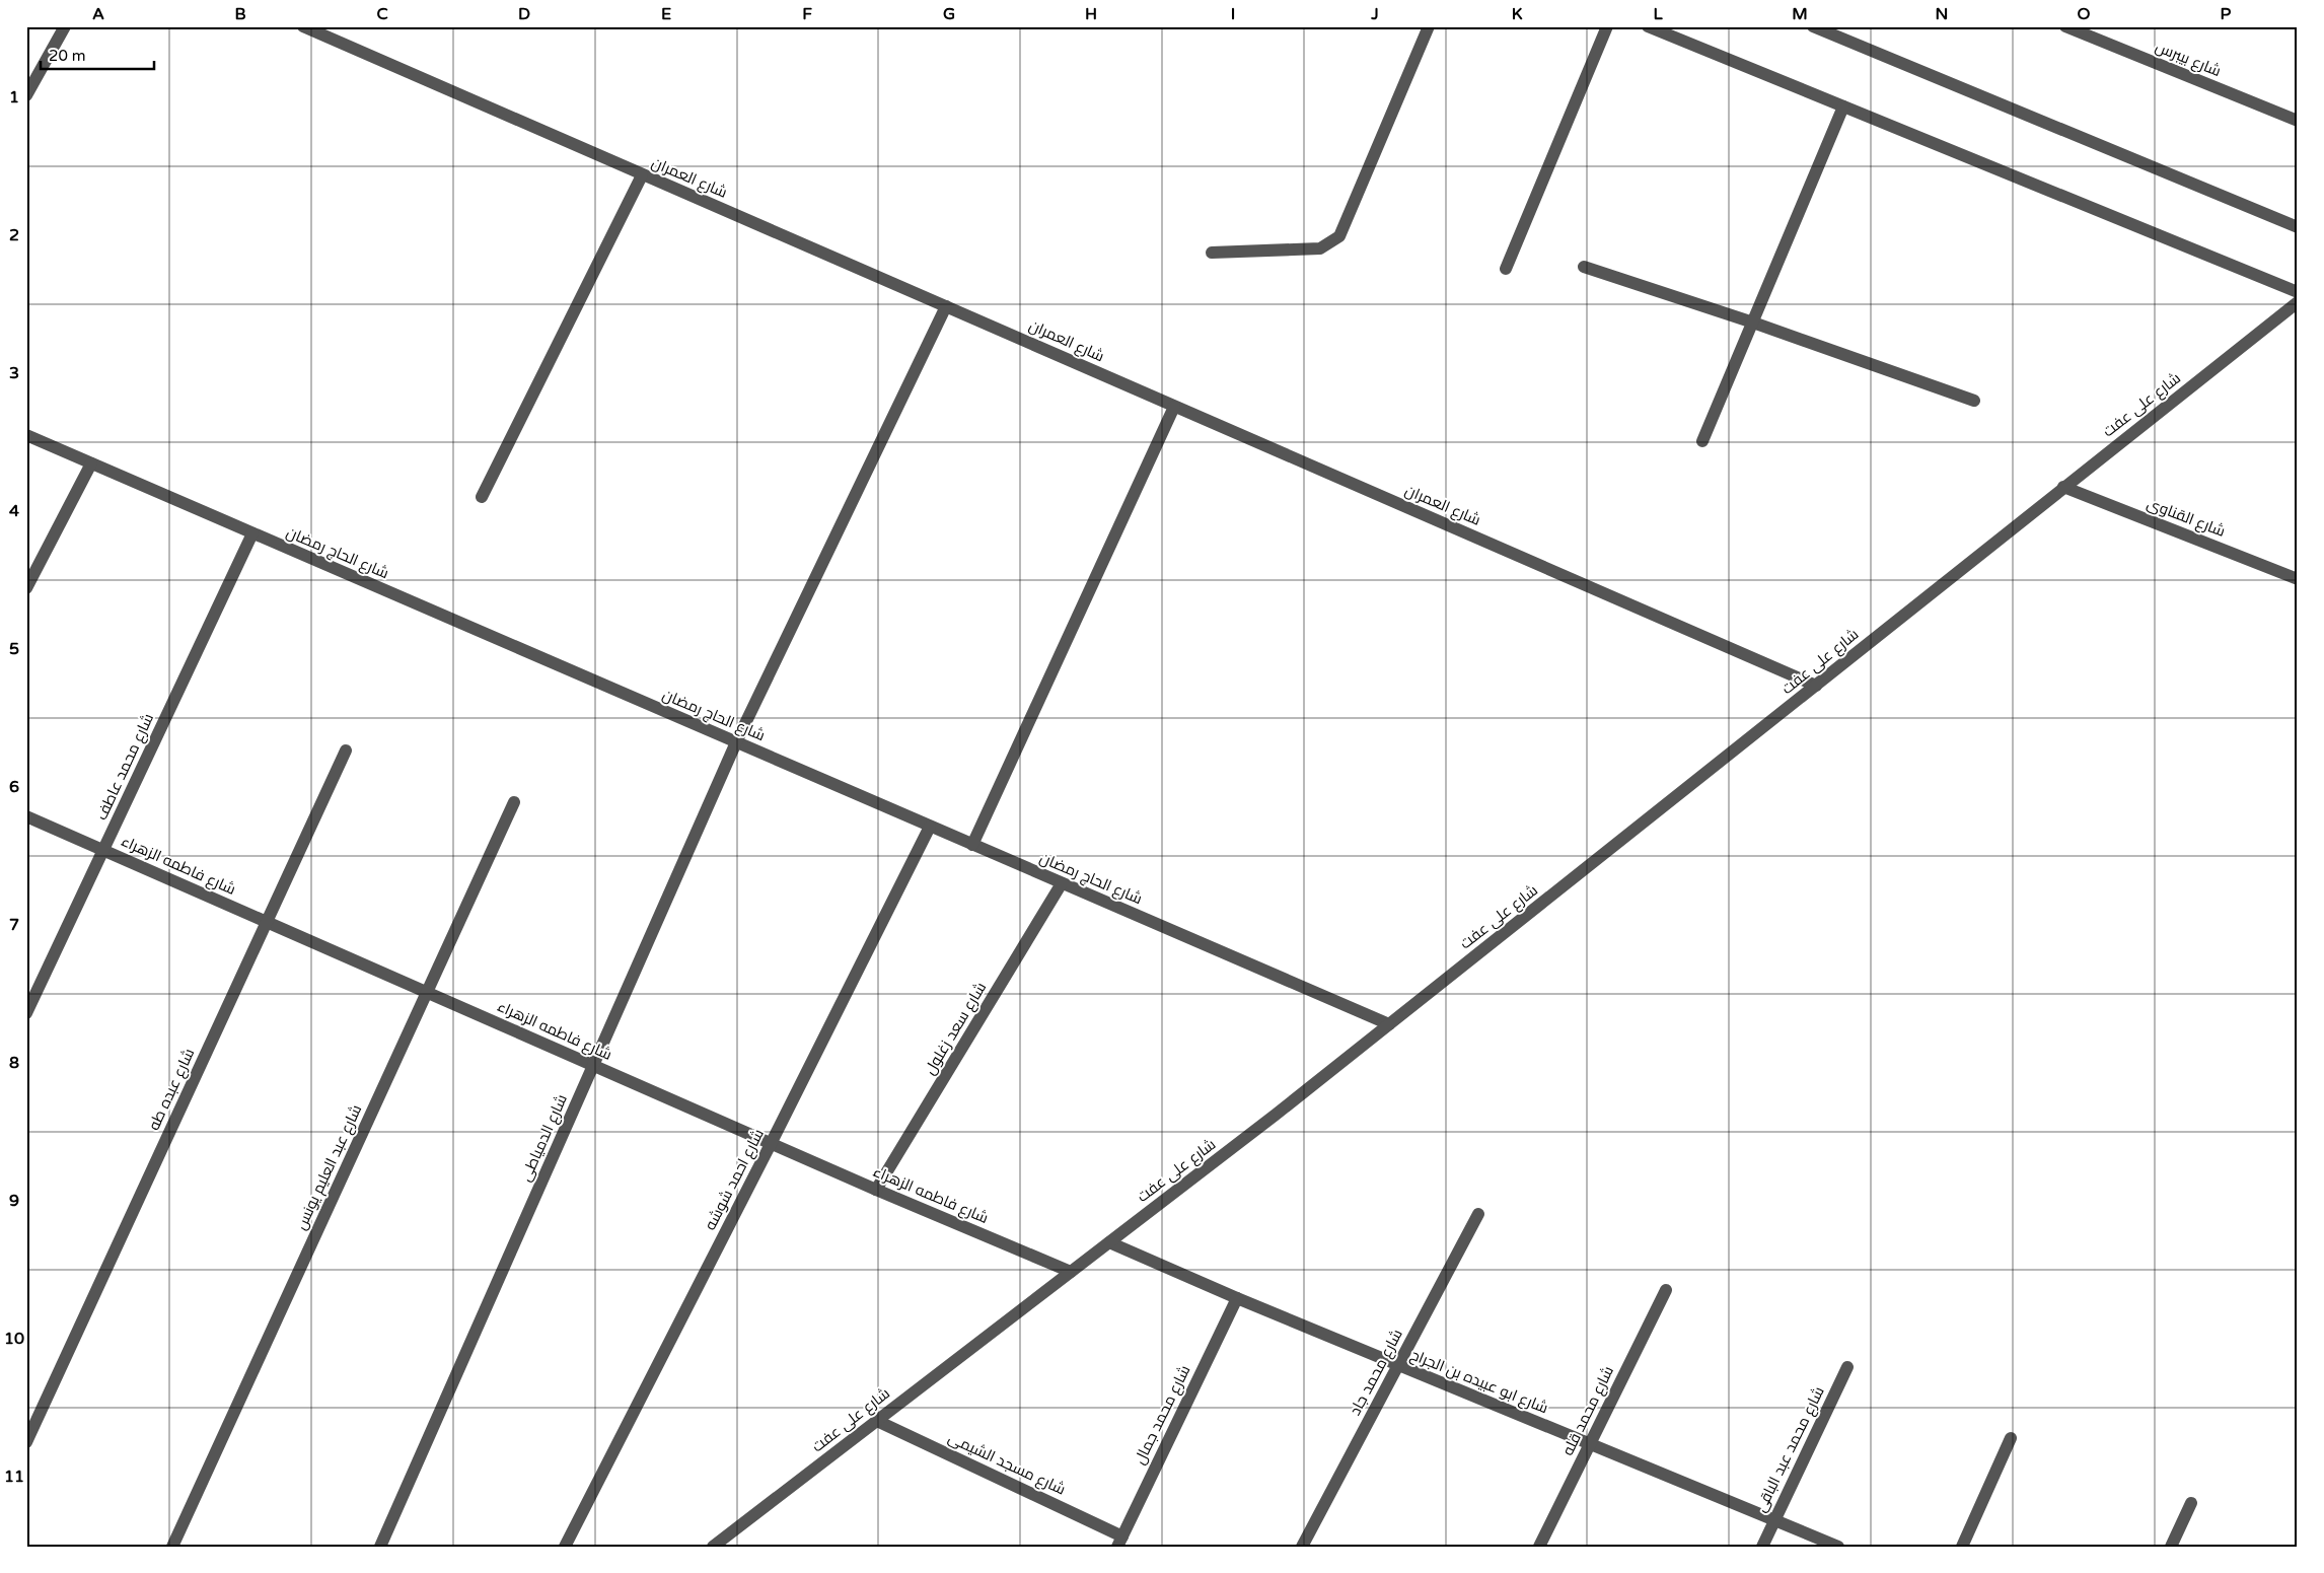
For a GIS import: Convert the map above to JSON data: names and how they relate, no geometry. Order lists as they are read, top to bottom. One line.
{"streets":{"street":["شارع بيبرس","شارع العمران","شارع على عفت","شارع القناوى","شارع الحاج رمضان","شارع محمد عاطف","شارع فاطمه الزهراء","شارع سعد زغلول","شارع عبده طه","شارع الدمياطى","شارع عبد العليم يونس","شارع احمد شوشه","شارع محمد جاد","شارع ابو عبيده بن الجراح","شارع محمد قله","شارع محمد جمال","شارع محمد عبد الباقى","شارع مسجد الشيمى"]},"crossings":[["شارع العمران","شارع على عفت"],["شارع العمران","شارع الدمياطى"],["شارع على عفت","شارع القناوى"],["شارع على عفت","شارع الحاج رمضان"],["شارع على عفت","شارع فاطمه الزهراء"],["شارع على عفت","شارع ابو عبيده بن الجراح"],["شارع على عفت","شارع مسجد الشيمى"],["شارع الحاج رمضان","شارع محمد عاطف"],["شارع الحاج رمضان","شارع سعد زغلول"],["شارع الحاج رمضان","شارع الدمياطى"],["شارع الحاج رمضان","شارع احمد شوشه"],["شارع محمد عاطف","شارع فاطمه الزهراء"],["شارع فاطمه الزهراء","شارع سعد زغلول"],["شارع فاطمه الزهراء","شارع عبده طه"],["شارع فاطمه الزهراء","شارع الدمياطى"],["شارع فاطمه الزهراء","شارع عبد العليم يونس"],["شارع فاطمه الزهراء","شارع احمد شوشه"],["شارع محمد جاد","شارع ابو عبيده بن الجراح"],["شارع ابو عبيده بن الجراح","شارع محمد قله"],["شارع ابو عبيده بن الجراح","شارع محمد جمال"],["شارع ابو عبيده بن الجراح","شارع محمد عبد الباقى"],["شارع محمد جمال","شارع مسجد الشيمى"]],"scale_bar":"20 m","grid":{"columns":["A","B","C","D","E","F","G","H","I","J","K","L","M","N","O","P"],"rows":["1","2","3","4","5","6","7","8","9","10","11"]}}
